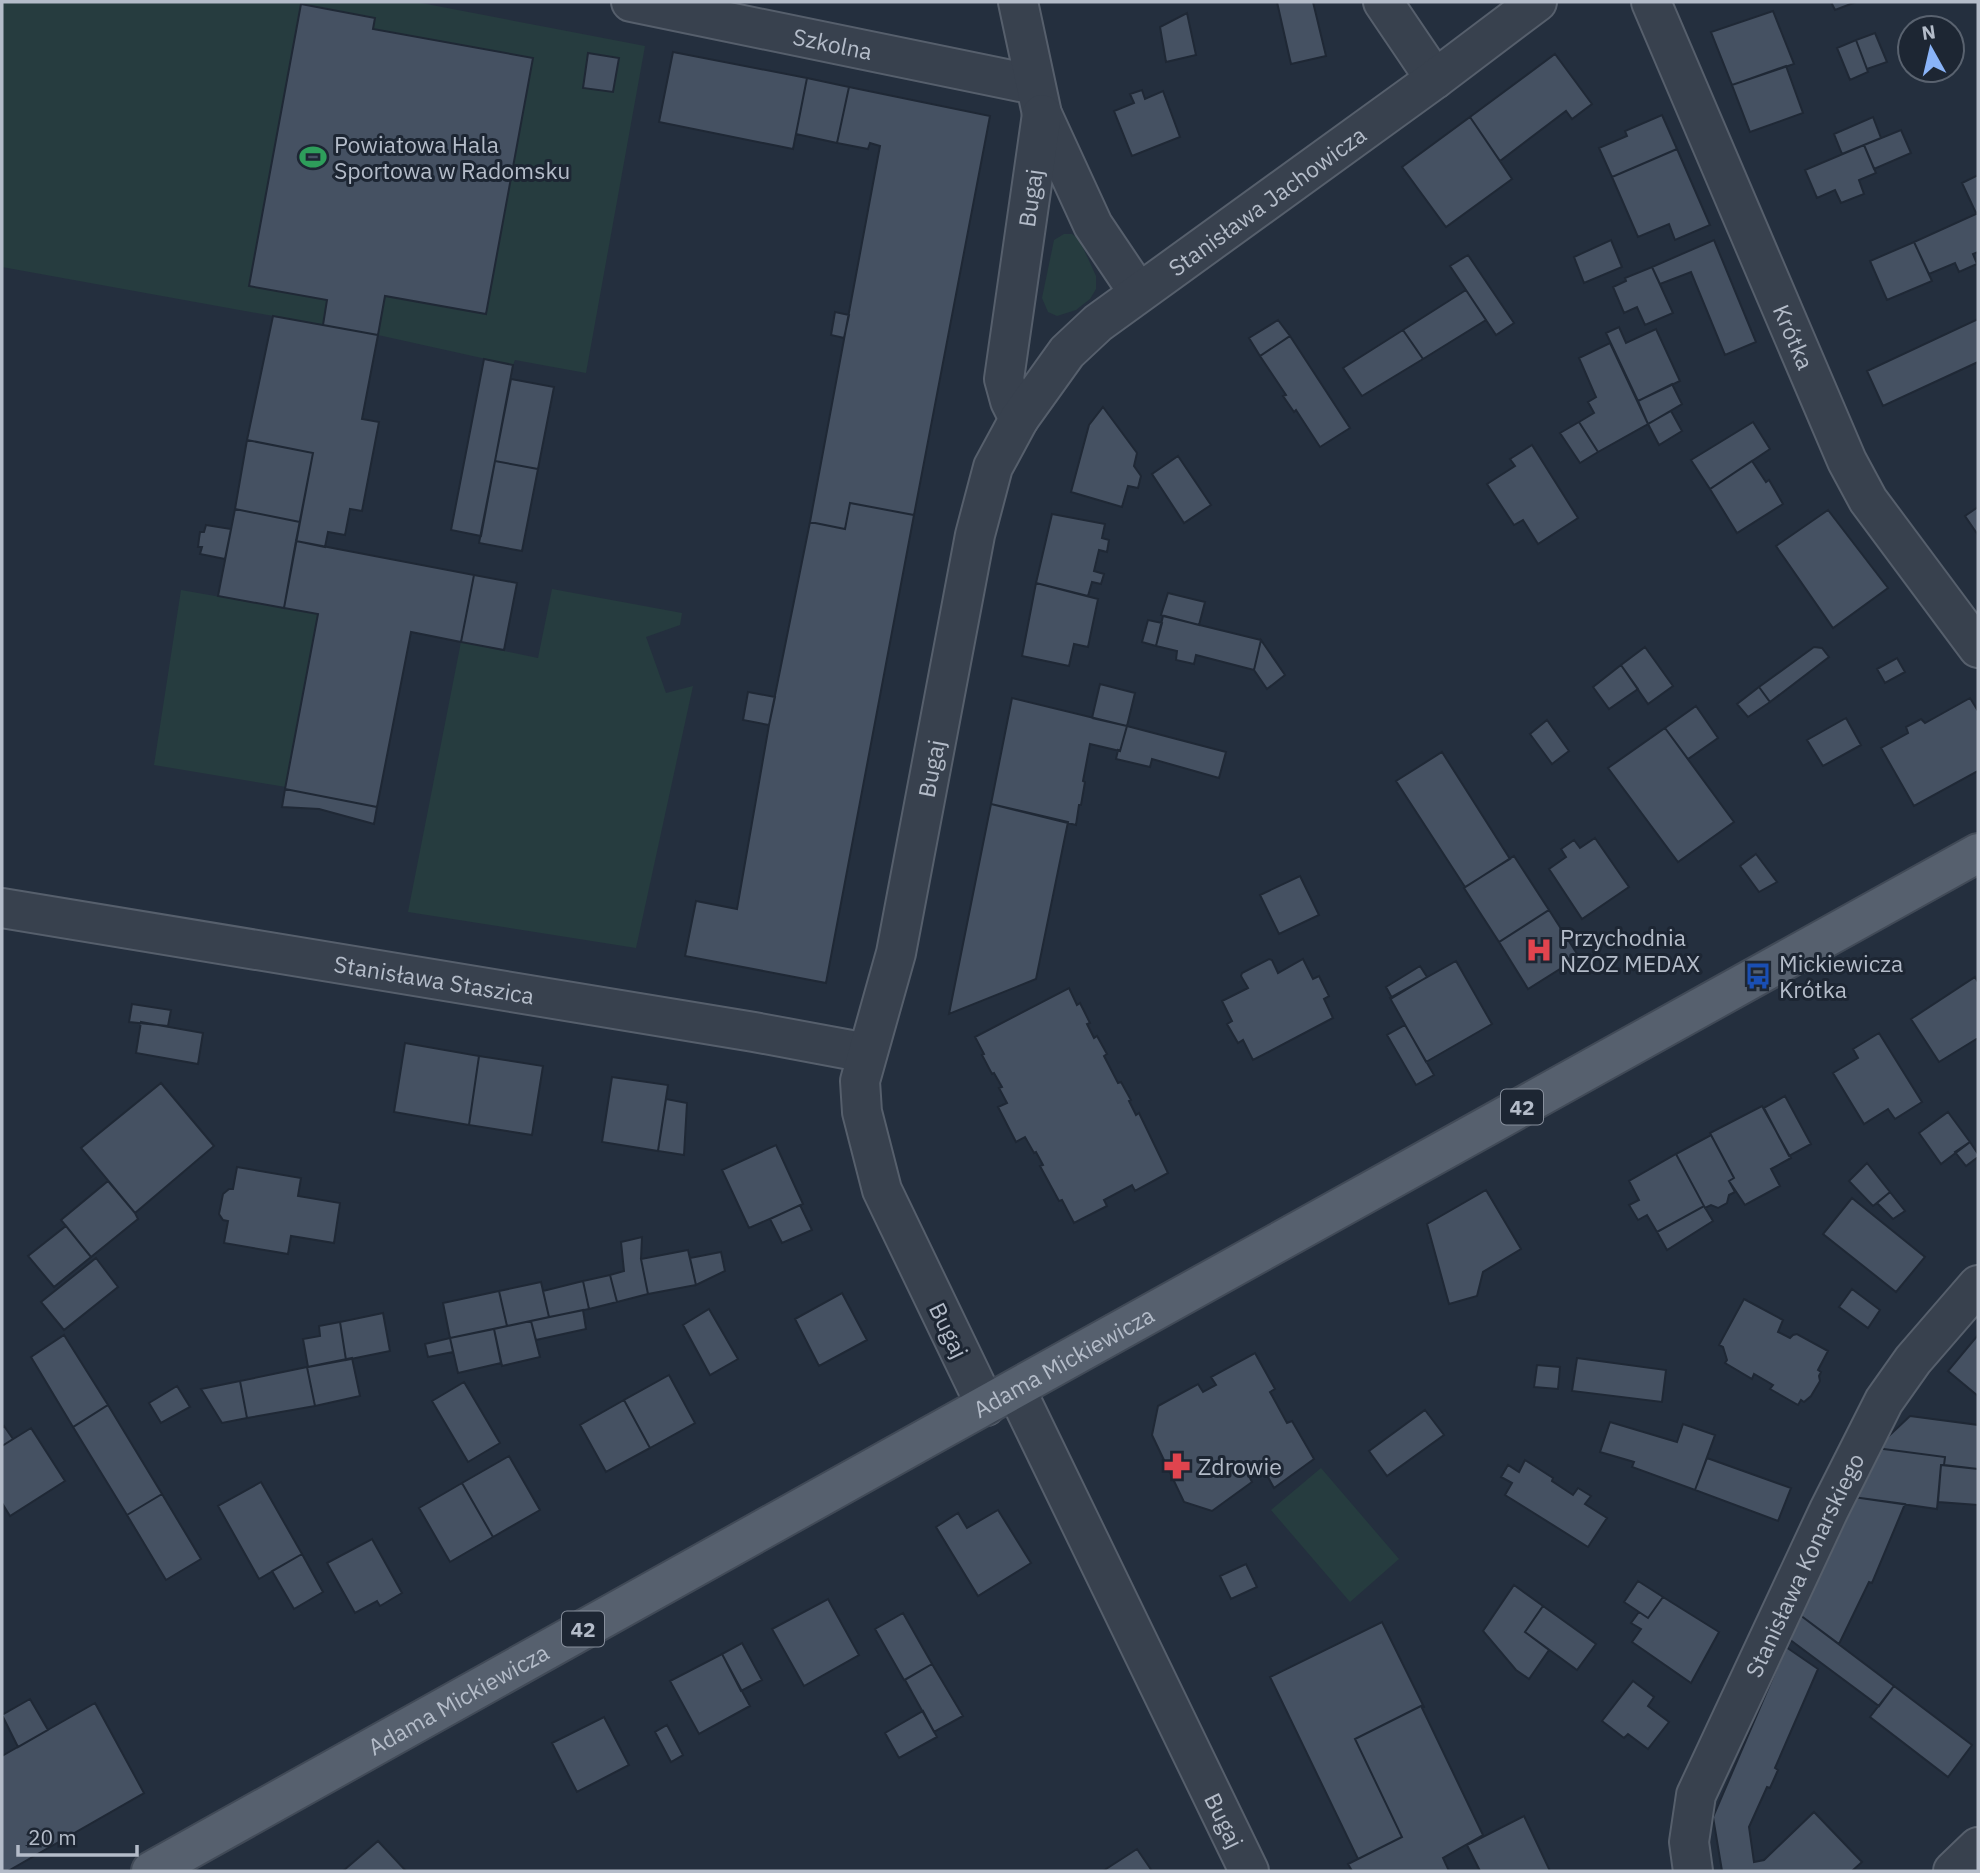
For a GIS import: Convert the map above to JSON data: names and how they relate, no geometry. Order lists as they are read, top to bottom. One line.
{"streets":{"main road":["42","Adama Mickiewicza"],"street":["Szkolna","Bugaj","Stanisława Jachowicza","Krótka","Stanisława Staszica","Stanisława Konarskiego"]},"crossings":[["Szkolna","Bugaj"],["Bugaj","Stanisława Jachowicza"],["Bugaj","Stanisława Staszica"],["Bugaj","Adama Mickiewicza"]],"places":{"sports":["Powiatowa Hala Sportowa w Radomsku"],"hospital":["Przychodnia NZOZ MEDAX"],"bus stop":["Mickiewicza Krótka"],"pharmacy":["Zdrowie"]},"scale_bar":"20 m","north":"top"}
